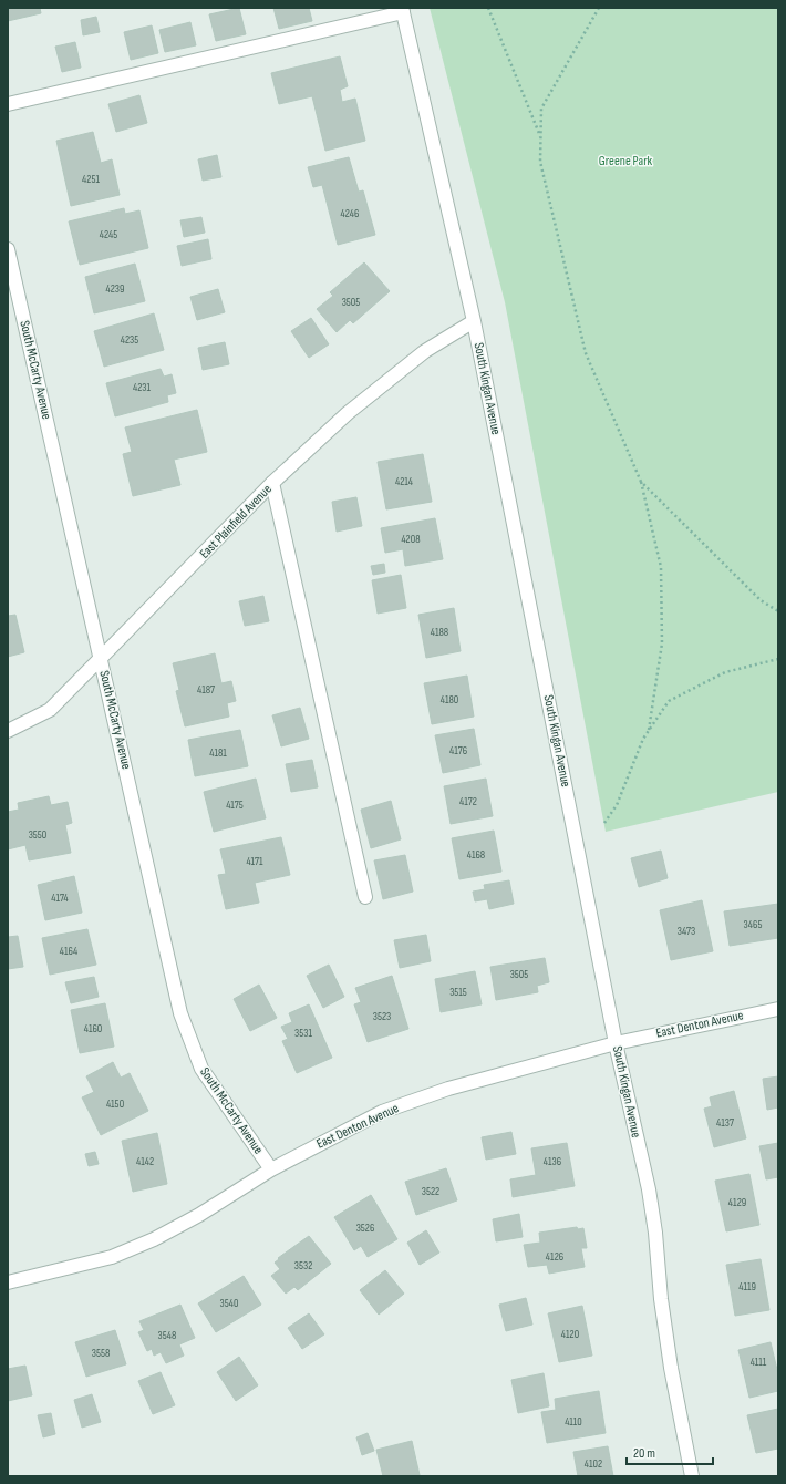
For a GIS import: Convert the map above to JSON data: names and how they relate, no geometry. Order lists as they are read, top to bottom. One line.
{"streets":{"street":["South McCarty Avenue","South Kingan Avenue","East Plainfield Avenue","East Denton Avenue"]},"crossings":[["South McCarty Avenue","East Plainfield Avenue"],["South McCarty Avenue","East Denton Avenue"],["South Kingan Avenue","East Plainfield Avenue"],["South Kingan Avenue","East Denton Avenue"]],"parks":["Greene Park"],"house_numbers":["4251","4246","4245","4239","3505","4235","4231","4214","4208","4188","4187","4180","4176","4181","4172","4175","3550","4168","4171","4174","3465","3473","4164","3505","3515","3523","4160","3531","4150","4137","4142","4136","3522","4129","3526","4126","3532","4119","3540","4120","3548","3558","4111","4110","4102"],"scale_bar":"20 m"}
